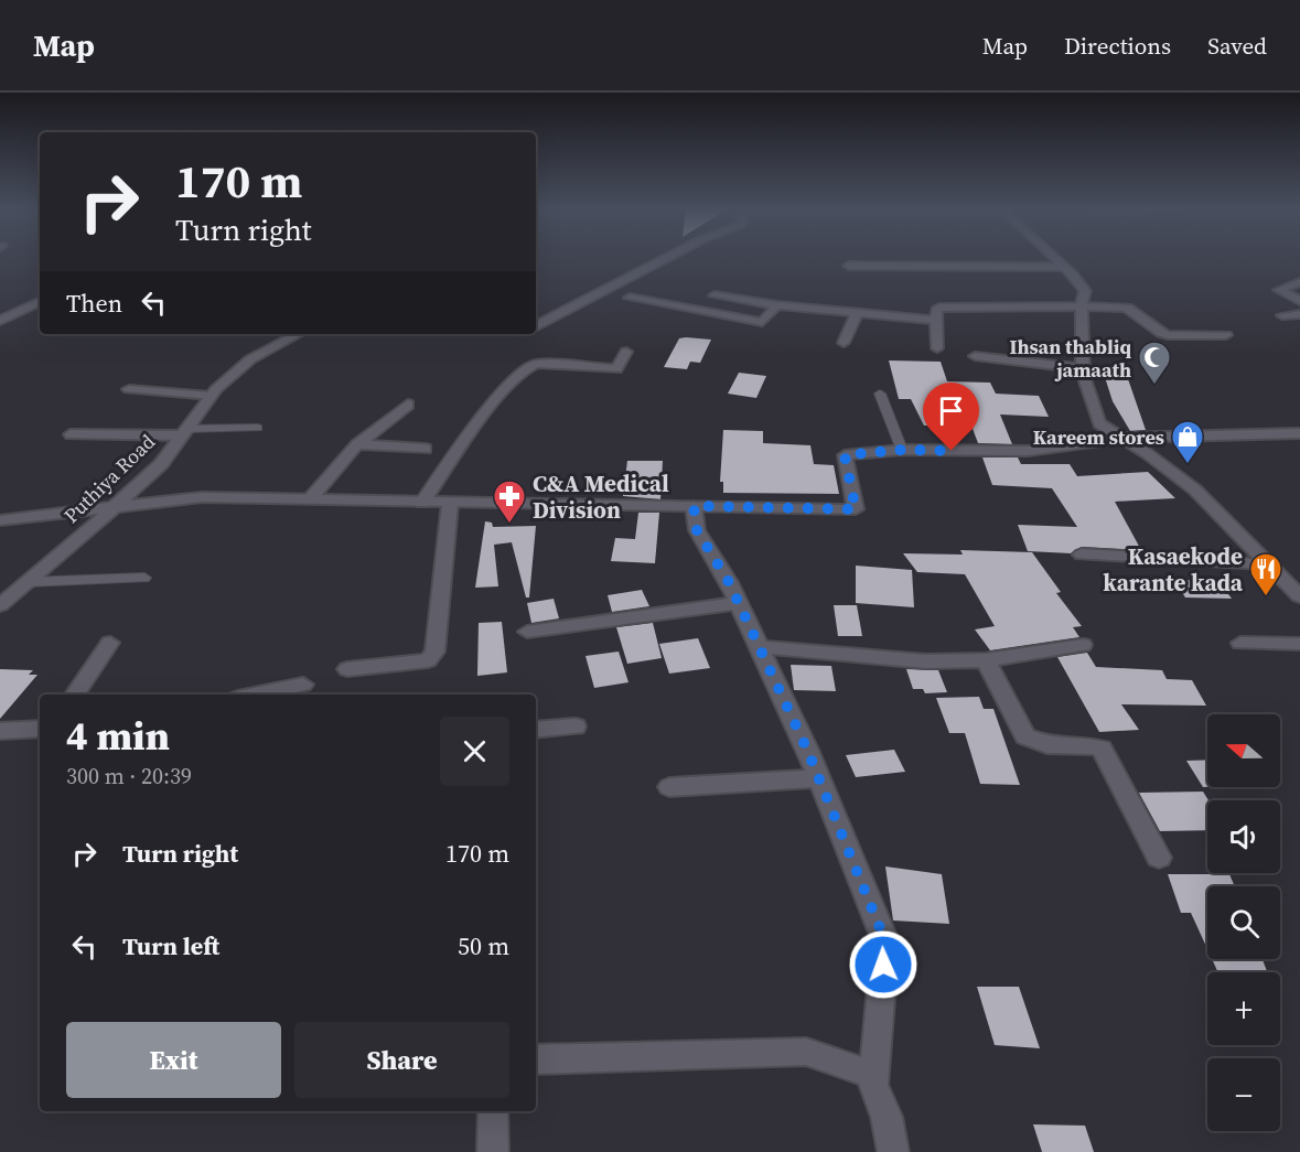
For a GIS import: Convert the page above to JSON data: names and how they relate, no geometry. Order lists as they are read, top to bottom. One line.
{"streets":{"street":["Puthiya Road"]},"places":{"mosque":["Ihsan thabliq jamaath"],"shop":["Kareem stores"],"pharmacy":["C&A Medical Division"],"restaurant":["Kasaekode karante kada"]},"north":"left","page":{"header":"Map","nav":["Map","Directions","Saved"],"turn":["170 m","Turn right"],"then":"Then","heading":["4 min","300 m · 20:39"],"map_buttons":["+","−"],"list":[{"name":"Turn right","value":"170 m"},{"name":"Turn left","value":"50 m"}],"buttons":["Exit","Share"]}}
